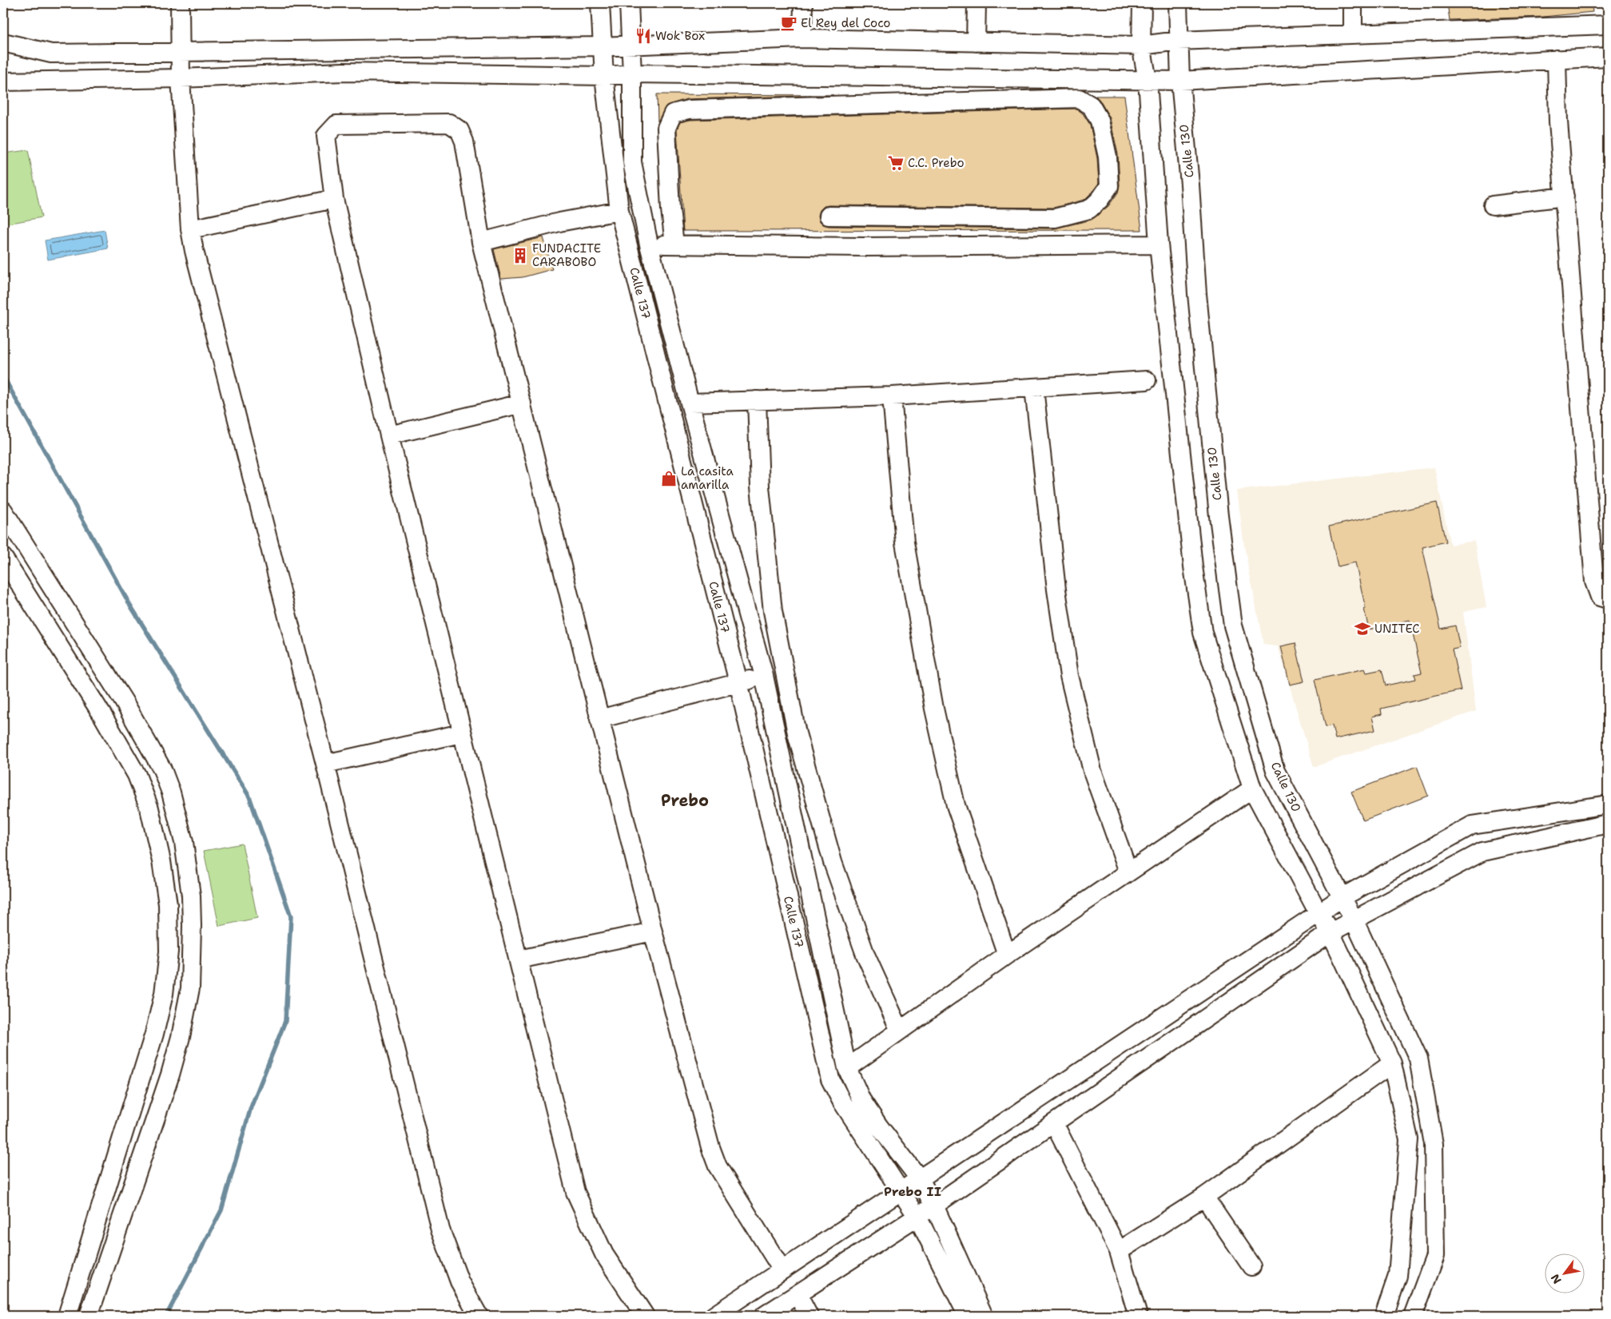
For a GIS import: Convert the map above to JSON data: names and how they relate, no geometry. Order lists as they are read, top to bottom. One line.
{"streets":{"street":["Calle 130","Calle 137"]},"districts":["Prebo","Prebo II"],"places":{"cafe":["El Rey del Coco"],"restaurant":["Wok Box"],"supermarket":["C.C. Prebo"],"building":["FUNDACITE CARABOBO"],"shop":["La casita amarilla"],"school or university":["UNITEC"]},"north":"bottom left"}
